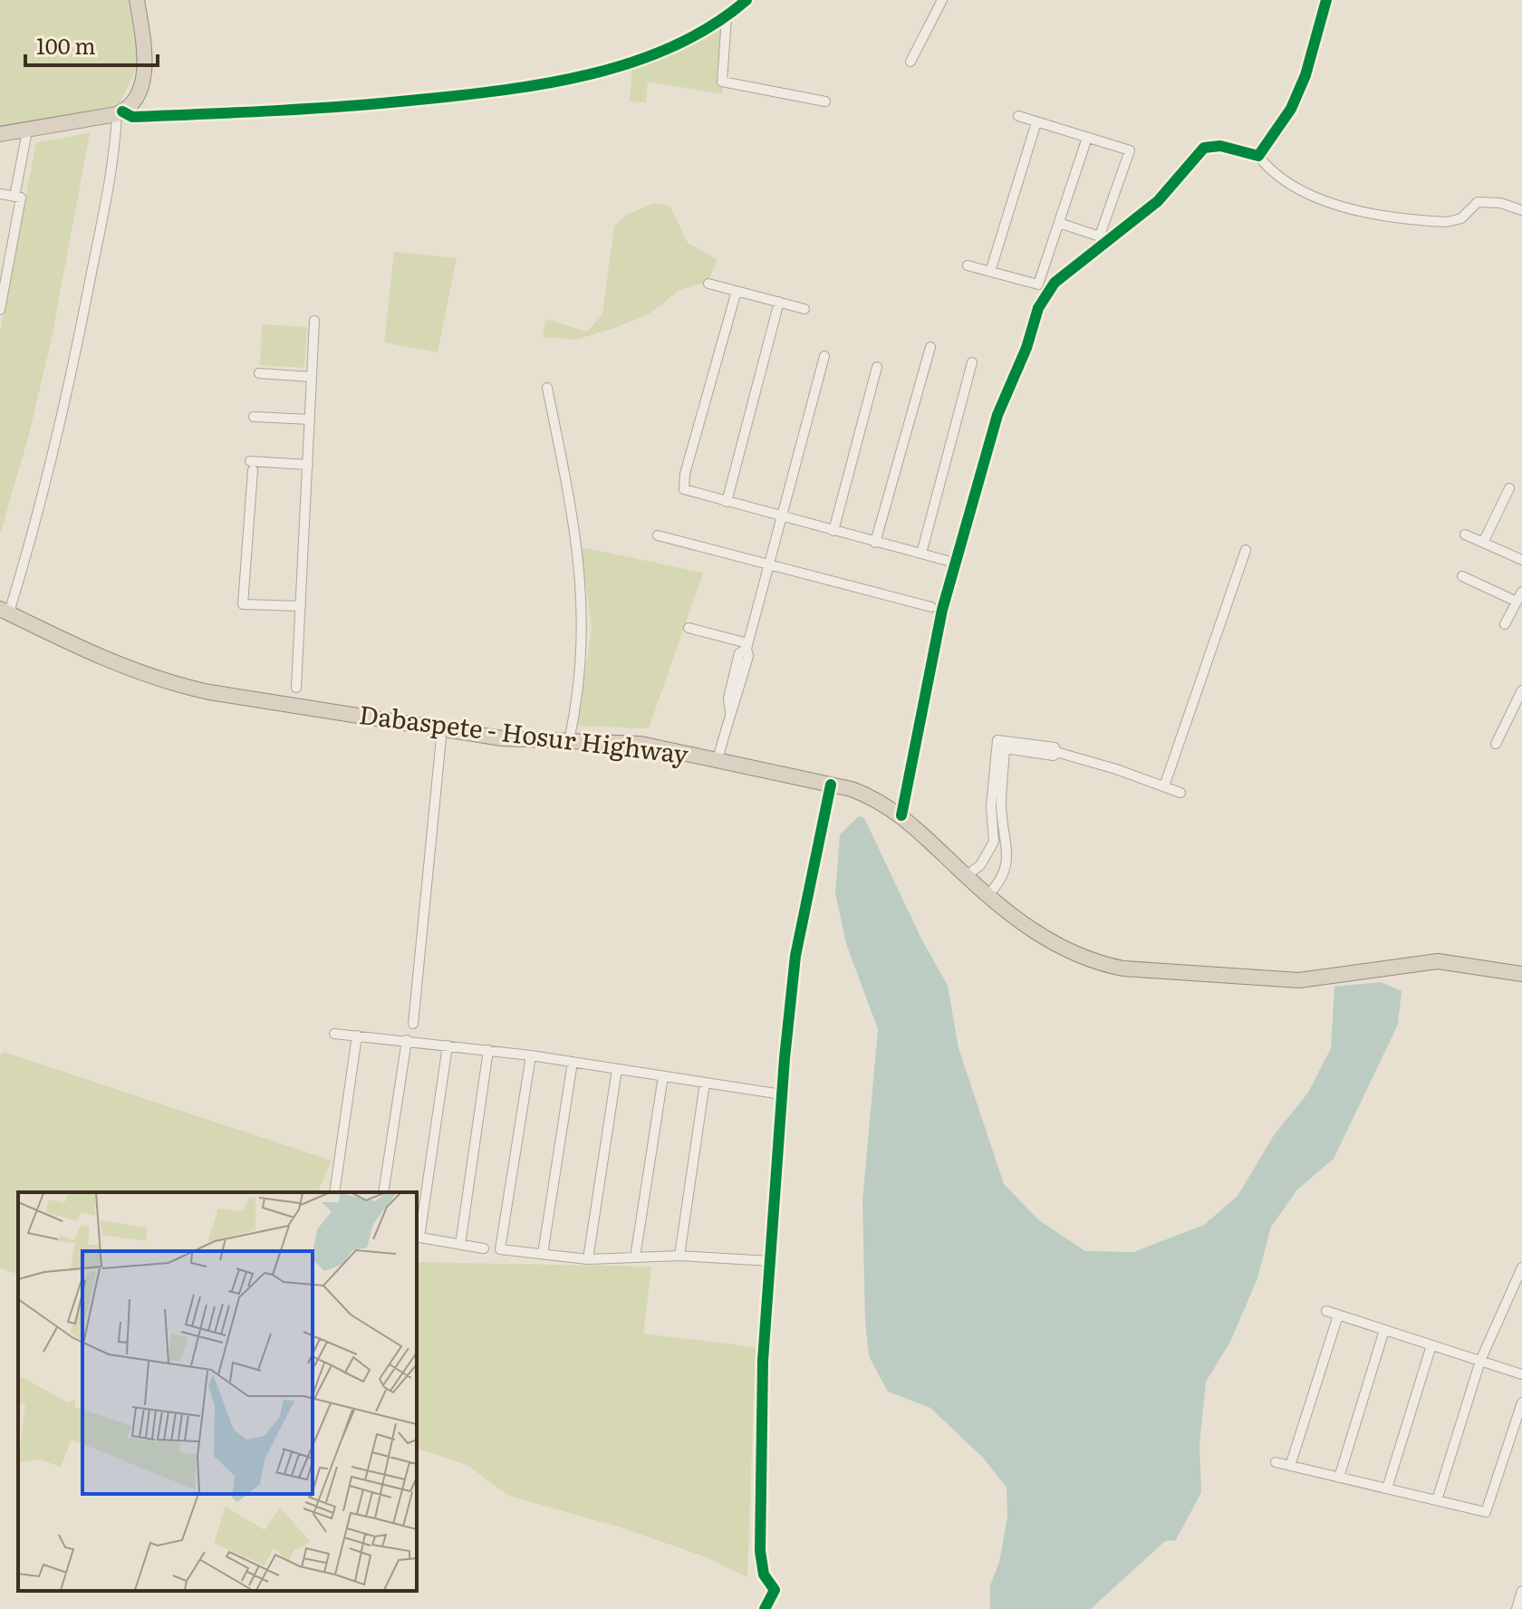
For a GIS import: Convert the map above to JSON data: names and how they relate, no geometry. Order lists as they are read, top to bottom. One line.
{"streets":{"highway":["Dabaspete - Hosur Highway"]},"scale_bar":"100 m"}
